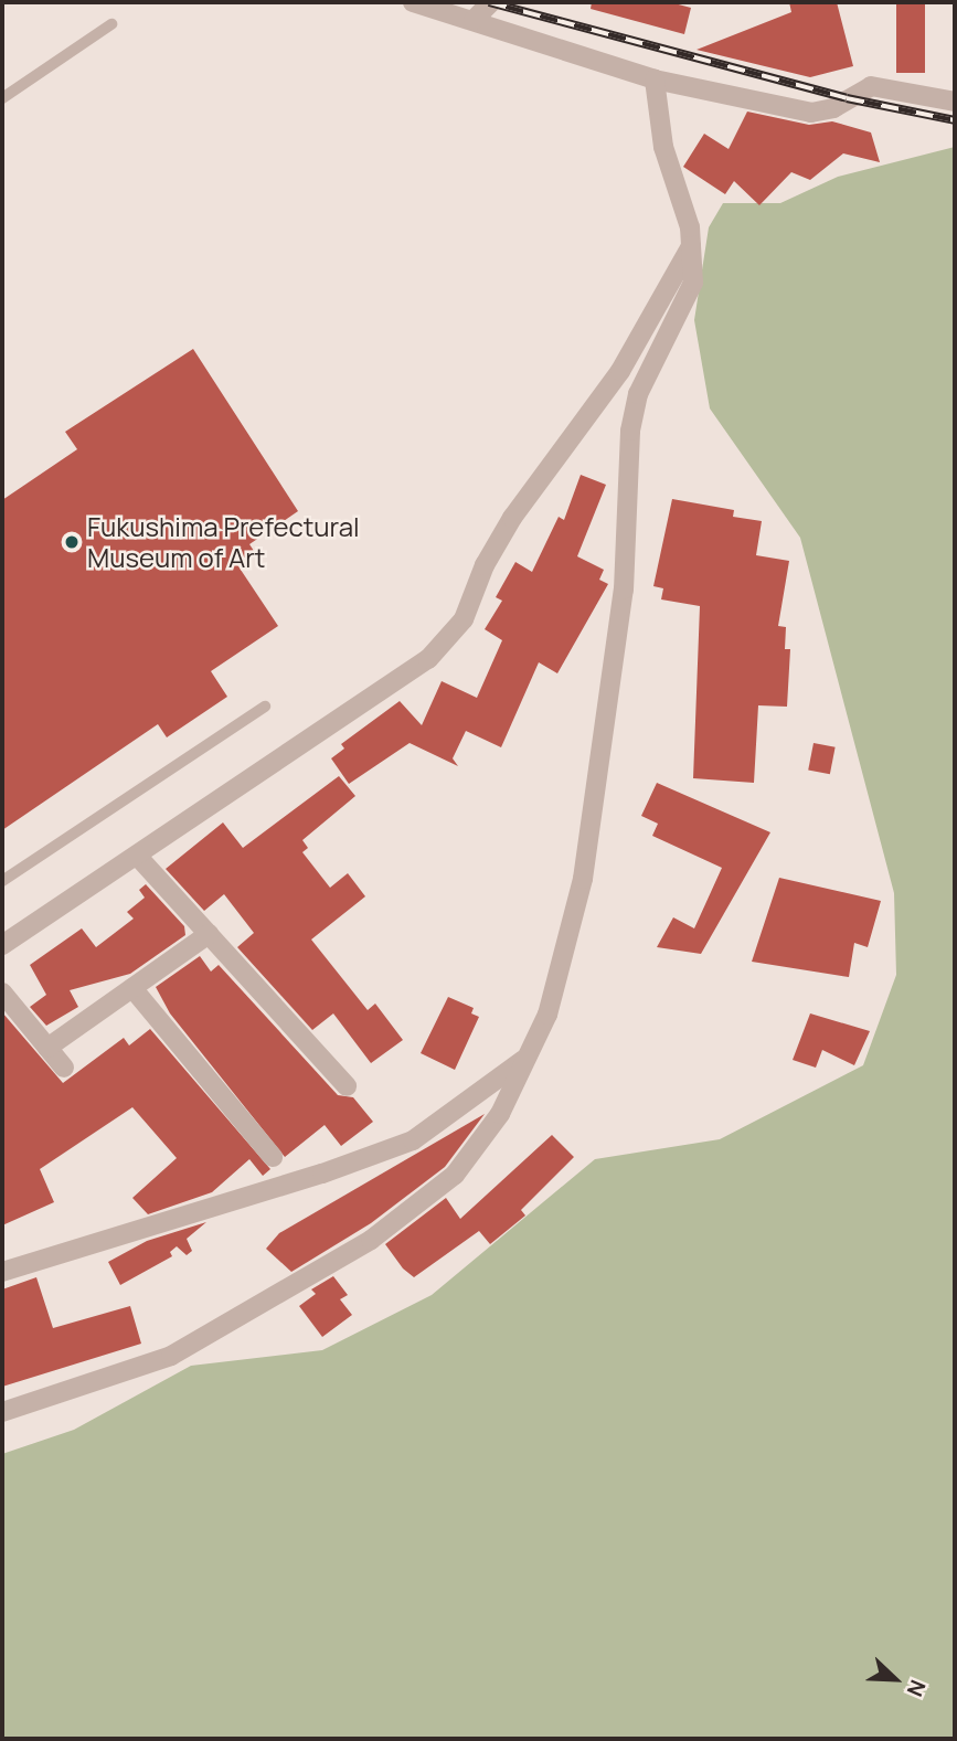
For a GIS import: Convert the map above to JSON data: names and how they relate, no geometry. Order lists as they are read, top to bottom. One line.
{"places":["Fukushima Prefectural Museum of Art"],"north":"bottom right"}
